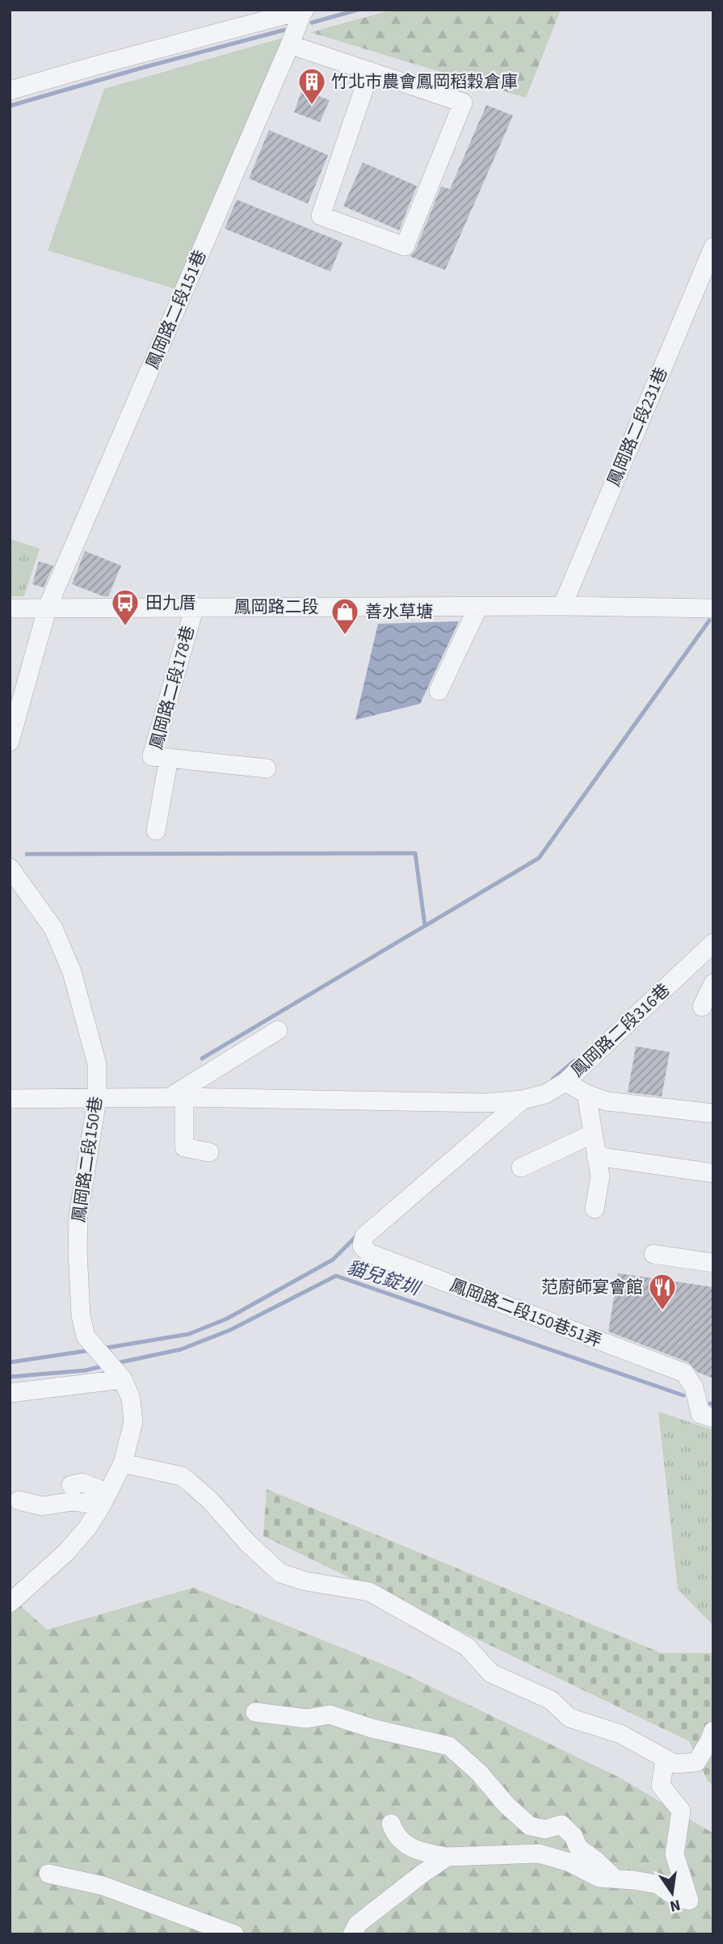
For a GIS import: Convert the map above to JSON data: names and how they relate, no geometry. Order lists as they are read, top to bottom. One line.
{"streets":{"street":["鳳岡路二段151巷","鳳岡路二段231巷","鳳岡路二段","鳳岡路二段178巷","鳳岡路二段316巷","鳳岡路二段150巷","鳳岡路二段150巷51弄"]},"crossings":[["鳳岡路二段151巷","鳳岡路二段"],["鳳岡路二段231巷","鳳岡路二段"],["鳳岡路二段","鳳岡路二段178巷"],["鳳岡路二段316巷","鳳岡路二段150巷51弄"],["鳳岡路二段150巷","鳳岡路二段150巷51弄"]],"water":["貓兒錠圳"],"places":{"building":["竹北市農會鳳岡稻穀倉庫"],"bus stop":["田九厝"],"shop":["善水草塘"],"restaurant":["范廚師宴會館"]},"north":"bottom"}
